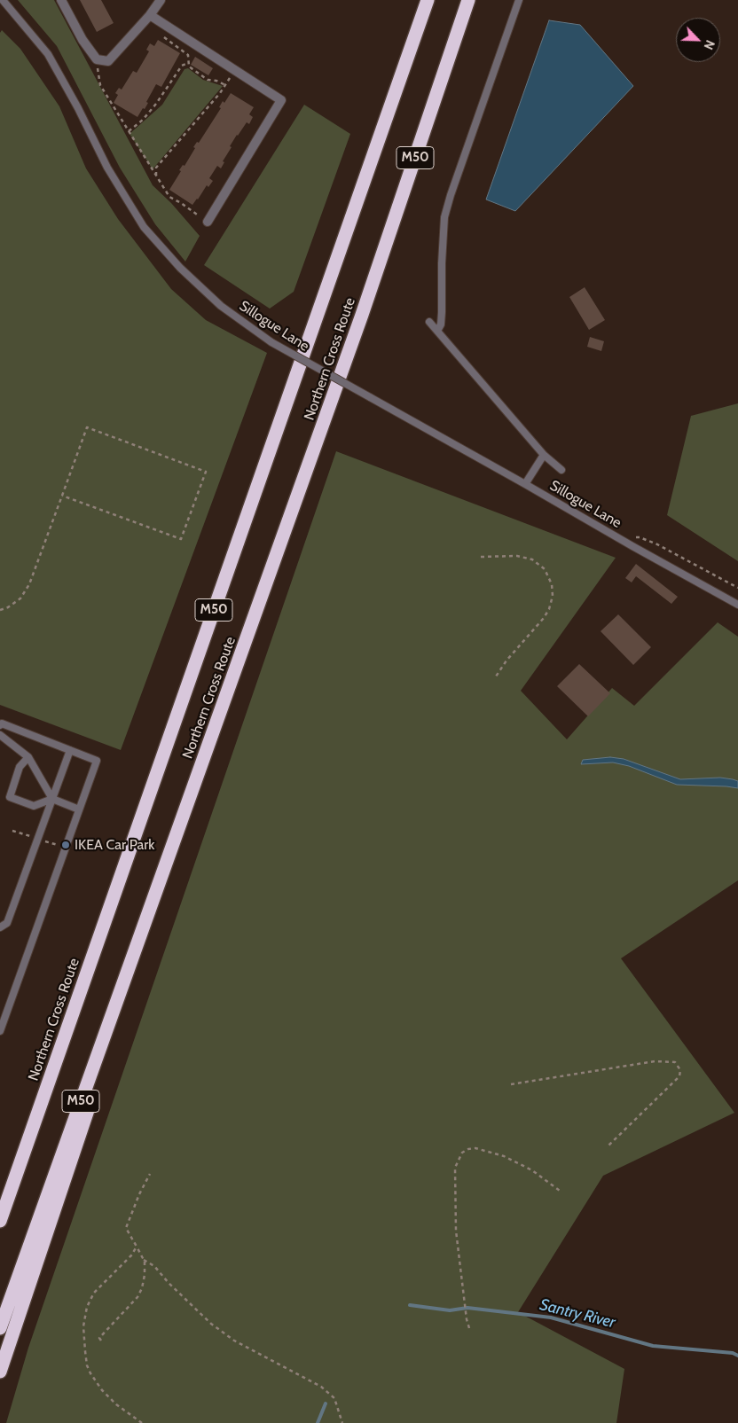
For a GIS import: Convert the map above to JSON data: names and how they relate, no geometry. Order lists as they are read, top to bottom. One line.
{"streets":{"highway":["M50","Northern Cross Route"],"lane":["Sillogue Lane"]},"water":["Santry River"],"places":["IKEA Car Park"],"north":"bottom right"}
